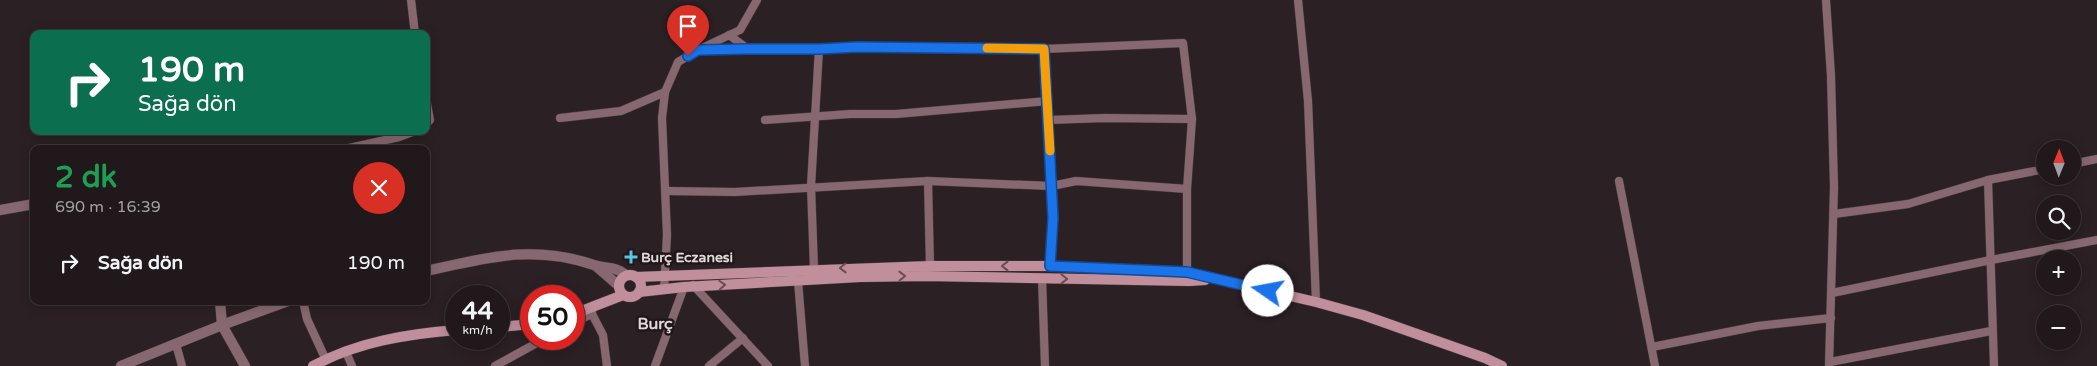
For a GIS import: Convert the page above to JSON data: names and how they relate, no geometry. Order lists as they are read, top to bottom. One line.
{"districts":["Burç"],"places":{"health":["Burç Eczanesi"]},"north":"top","page":{"turn":["190 m","Sağa dön"],"map_buttons":["+","−"],"heading":["2 dk","690 m · 16:39"],"list":[{"name":"Sağa dön","value":"190 m"}],"speed":"44 km/h","limit":"50"}}
